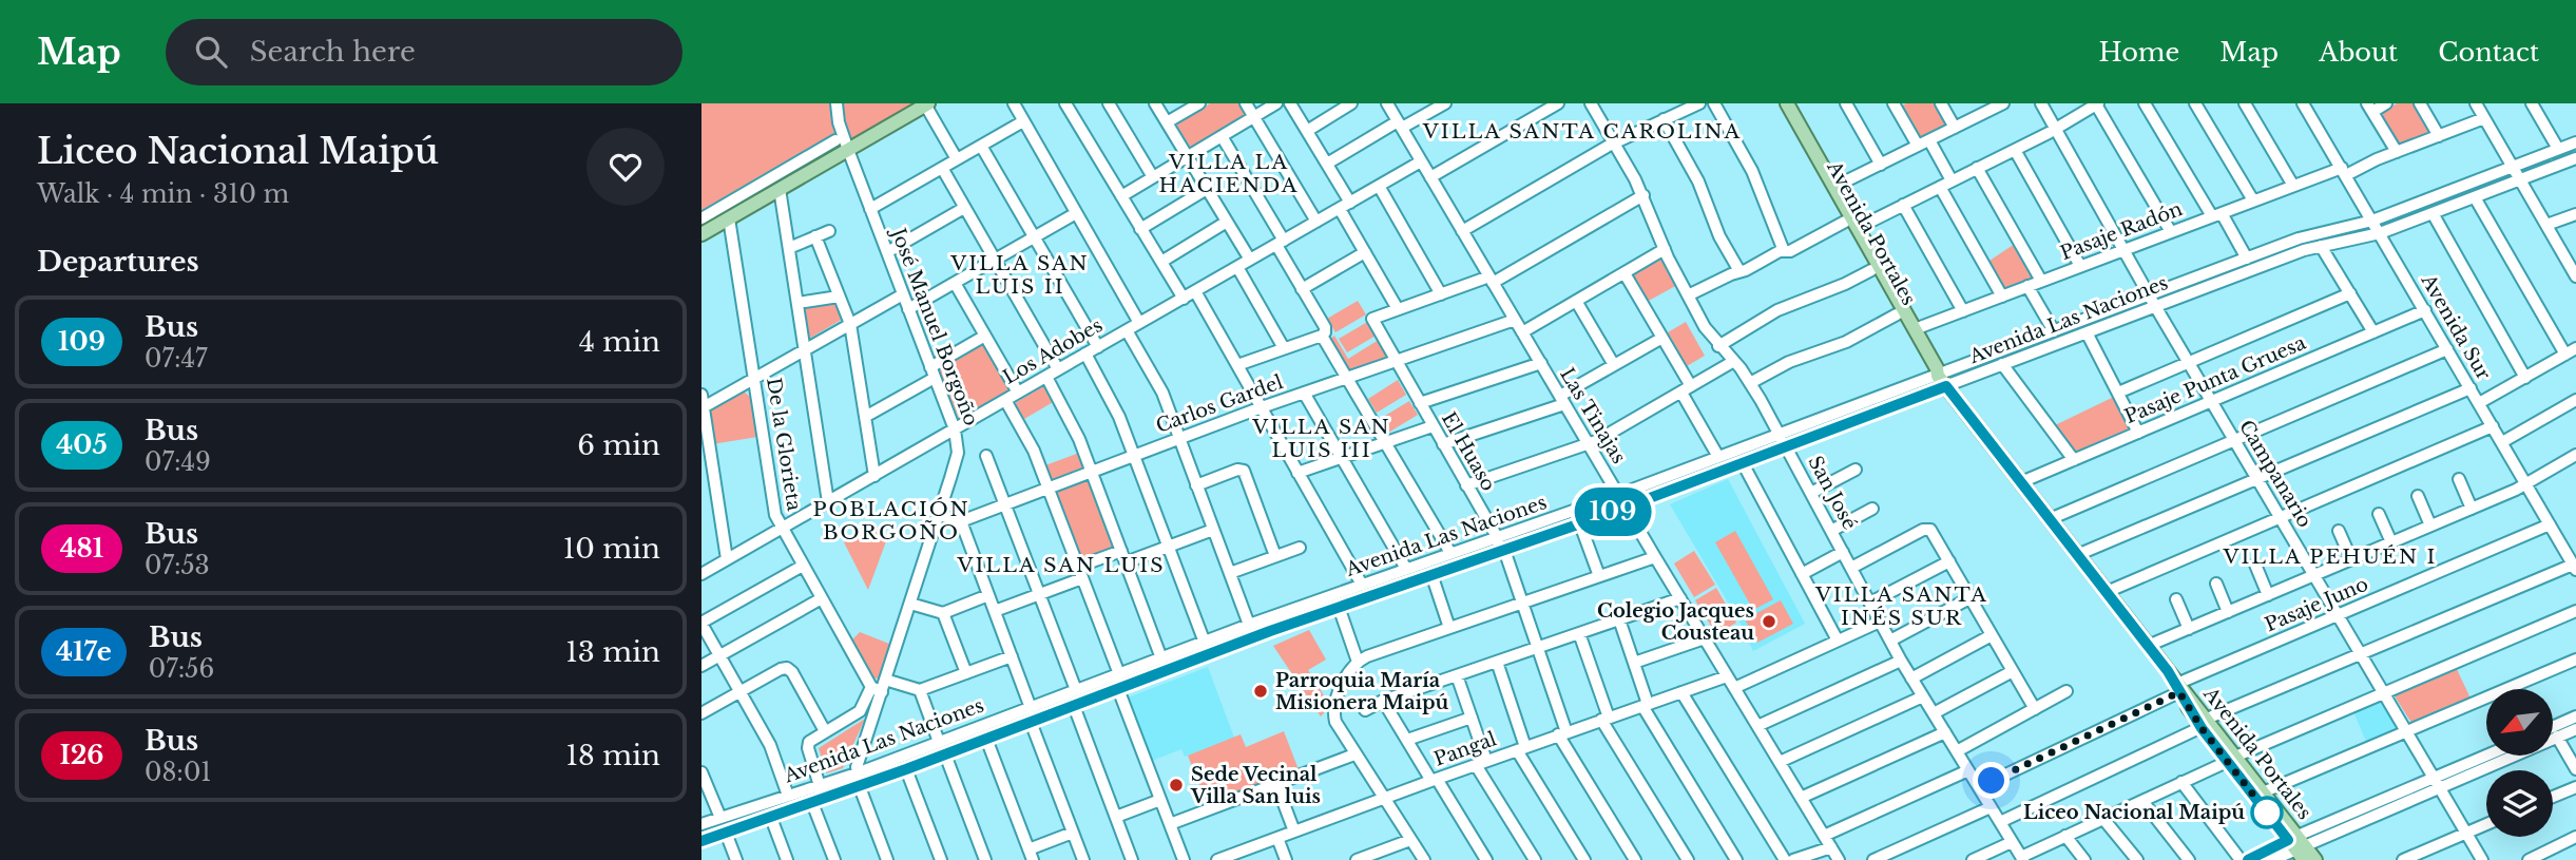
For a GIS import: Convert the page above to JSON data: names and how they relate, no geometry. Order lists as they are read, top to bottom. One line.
{"streets":{"main road":["Avenida Portales"],"street":["Pasaje Radón","Avenida Las Naciones","José Manuel Borgoño","Avenida Sur","Los Adobes","Pasaje Punta Gruesa","Carlos Gardel","Las Tinajas","De la Glorieta","El Huaso","Campanario","San José","Pasaje Juno","Pangal"]},"crossings":[["Pasaje Radón","Avenida Portales"],["Pasaje Radón","Avenida Sur"],["Pasaje Radón","Campanario"],["Avenida Portales","Avenida Las Naciones"],["Avenida Portales","Pasaje Punta Gruesa"],["Avenida Portales","Pasaje Juno"],["Avenida Las Naciones","José Manuel Borgoño"],["Avenida Las Naciones","Avenida Sur"],["Avenida Las Naciones","Las Tinajas"],["Avenida Las Naciones","El Huaso"],["Avenida Las Naciones","Campanario"],["Avenida Las Naciones","San José"],["José Manuel Borgoño","Los Adobes"],["José Manuel Borgoño","De la Glorieta"],["Avenida Sur","Pasaje Punta Gruesa"],["Avenida Sur","Pasaje Juno"],["Los Adobes","Las Tinajas"],["Los Adobes","De la Glorieta"],["Pasaje Punta Gruesa","Campanario"],["Carlos Gardel","Las Tinajas"],["Carlos Gardel","El Huaso"],["Las Tinajas","Pangal"],["El Huaso","Pangal"],["Campanario","Pasaje Juno"],["San José","Pasaje Juno"]],"districts":["VILLA SANTA CAROLINA","VILLA LA HACIENDA","VILLA SAN LUIS II","VILLA SAN LUIS III","POBLACIÓN BORGOÑO","VILLA PEHUÉN I","VILLA SAN LUIS","VILLA SANTA INÉS SUR"],"places":["Colegio Jacques Cousteau","Parroquia María Misionera Maipú","Sede Vecinal Villa San luis","Liceo Nacional Maipú"],"lines":["bus line 109"],"north":"bottom left","page":{"header":"Map","search":"Search here","nav":["Home","Map","About","Contact"],"heading":[["Liceo Nacional Maipú","Walk · 4 min · 310 m"],"Departures"],"on_map":"109","list":[{"mark":"109","name":"Bus","note":"07:47","value":"4 min"},{"mark":"405","name":"Bus","note":"07:49","value":"6 min"},{"mark":"481","name":"Bus","note":"07:53","value":"10 min"},{"mark":"417e","name":"Bus","note":"07:56","value":"13 min"},{"mark":"I26","name":"Bus","note":"08:01","value":"18 min"}]}}
